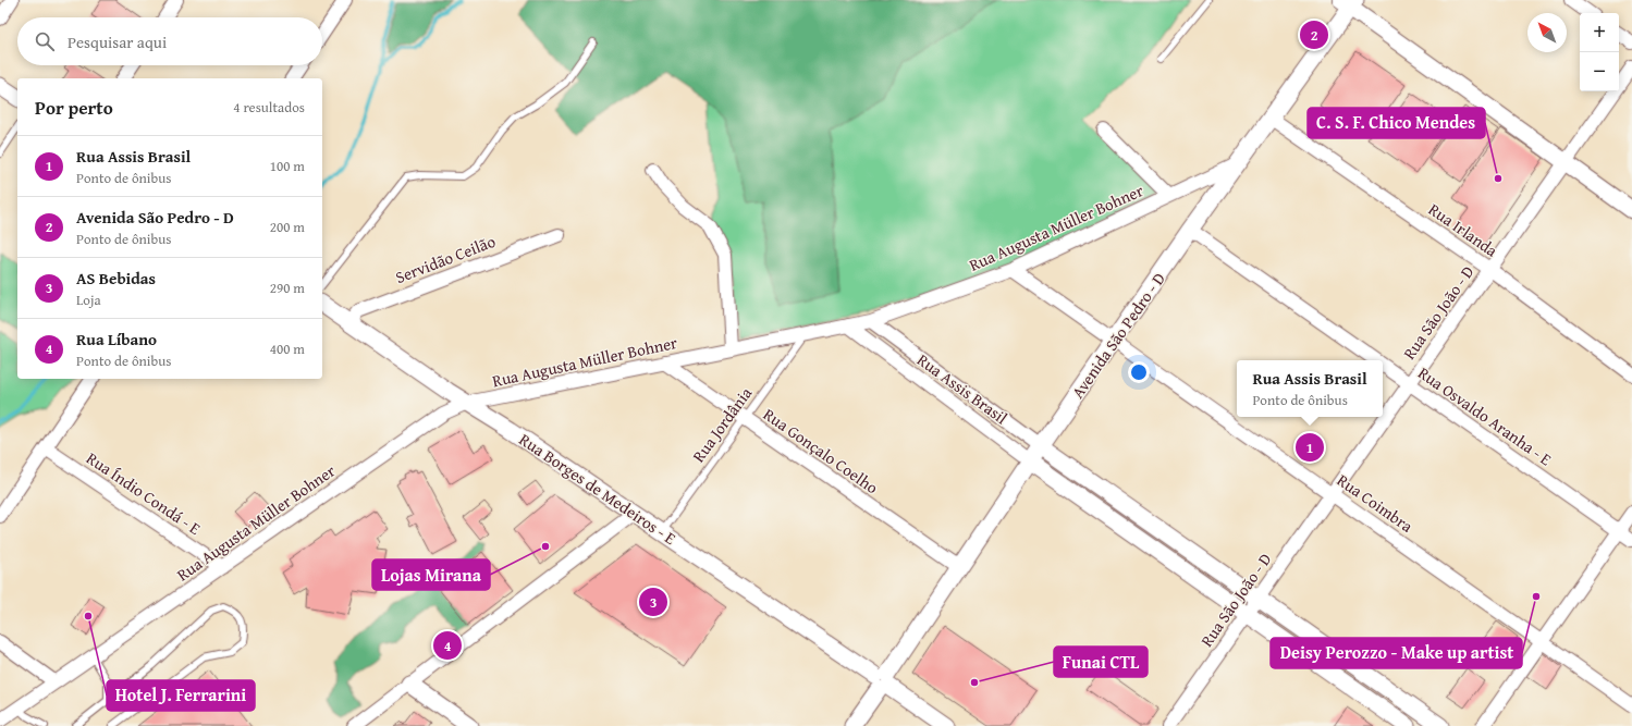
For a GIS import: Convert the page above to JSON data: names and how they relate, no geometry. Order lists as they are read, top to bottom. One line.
{"streets":{"street":["Rua Augusta Müller Bohner","Rua Irlanda","Servidão Ceilão","Rua São João - D","Avenida São Pedro - D","Rua Assis Brasil","Rua Osvaldo Aranha - E","Rua Gonçalo Coelho","Rua Borges de Medeiros - E","Rua Índio Condá - E","Rua Coimbra"],"lane":["Rua Jordânia"]},"crossings":[["Rua Augusta Müller Bohner","Avenida São Pedro - D"],["Rua Augusta Müller Bohner","Rua Assis Brasil"],["Rua Augusta Müller Bohner","Rua Jordânia"],["Rua Augusta Müller Bohner","Rua Gonçalo Coelho"],["Rua Augusta Müller Bohner","Rua Borges de Medeiros - E"],["Rua Augusta Müller Bohner","Rua Índio Condá - E"],["Rua Augusta Müller Bohner","Rua Coimbra"],["Rua Irlanda","Rua São João - D"],["Rua Irlanda","Avenida São Pedro - D"],["Servidão Ceilão","Rua Borges de Medeiros - E"],["Rua São João - D","Rua Assis Brasil"],["Rua São João - D","Rua Osvaldo Aranha - E"],["Rua São João - D","Rua Coimbra"],["Avenida São Pedro - D","Rua Assis Brasil"],["Avenida São Pedro - D","Rua Osvaldo Aranha - E"],["Avenida São Pedro - D","Rua Gonçalo Coelho"],["Avenida São Pedro - D","Rua Borges de Medeiros - E"],["Avenida São Pedro - D","Rua Coimbra"],["Rua Jordânia","Rua Gonçalo Coelho"],["Rua Jordânia","Rua Borges de Medeiros - E"]],"places":["C. S. F. Chico Mendes","Lojas Mirana","Deisy Perozzo - Make up artist","Hotel J. Ferrarini","Funai CTL"],"north":"top left","page":{"map_buttons":["+","−"],"search":"Pesquisar aqui","pins":["2","1","3","4"],"heading":["Por perto","4 resultados"],"list":[{"mark":"1","name":"Rua Assis Brasil","note":"Ponto de ônibus","value":"100 m"},{"mark":"2","name":"Avenida São Pedro - D","note":"Ponto de ônibus","value":"200 m"},{"mark":"3","name":"AS Bebidas","note":"Loja","value":"290 m"},{"mark":"4","name":"Rua Líbano","note":"Ponto de ônibus","value":"400 m"}],"popup":["Rua Assis Brasil","Ponto de ônibus"]}}
